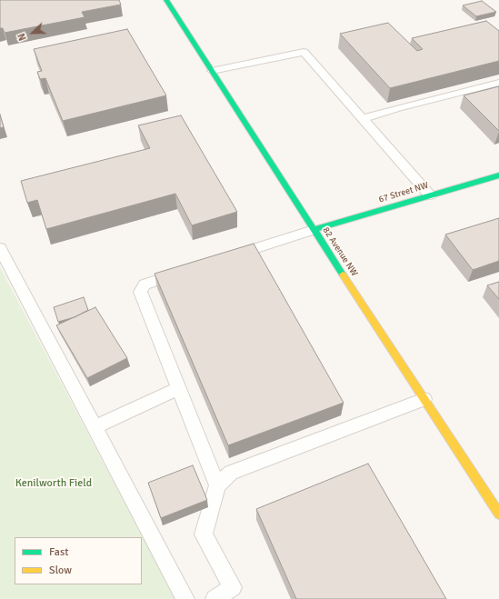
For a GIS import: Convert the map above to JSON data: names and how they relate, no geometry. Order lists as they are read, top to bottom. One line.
{"streets":{"street":["67 Street NW","82 Avenue NW"]},"crossings":[["67 Street NW","82 Avenue NW"]],"parks":["Kenilworth Field"],"legend":["Fast","Slow"],"north":"left"}
